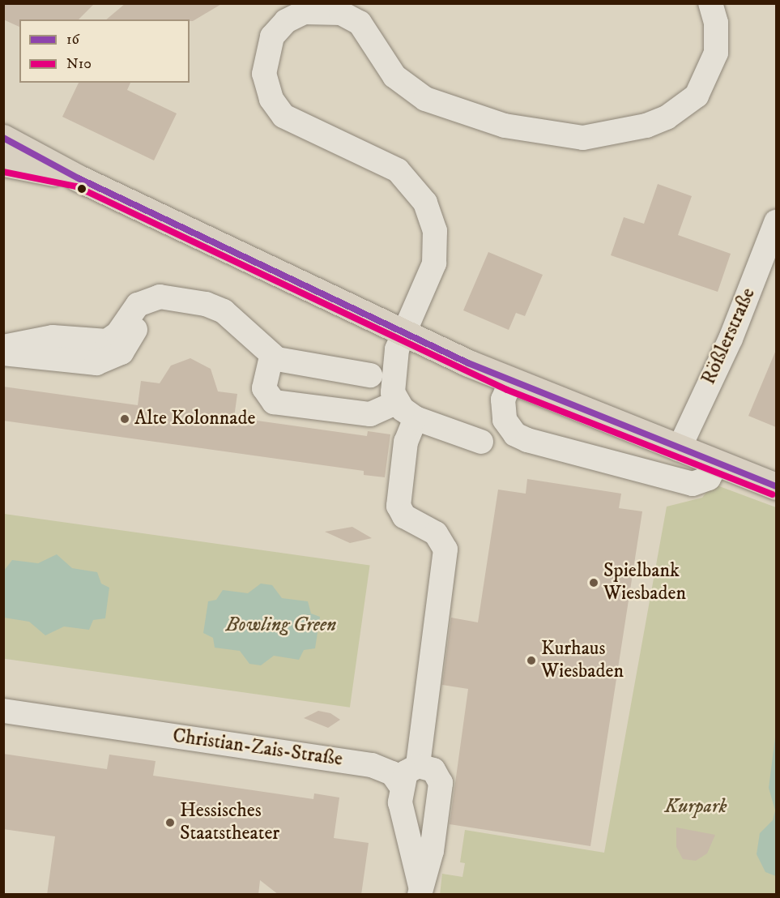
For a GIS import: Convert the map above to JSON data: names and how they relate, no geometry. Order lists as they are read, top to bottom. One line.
{"streets":{"street":["Rößlerstraße","Christian-Zais-Straße"]},"parks":["Bowling Green","Kurpark"],"places":["Alte Kolonnade","Spielbank Wiesbaden","Kurhaus Wiesbaden","Hessisches Staatstheater"],"lines":["transit line 16","transit line N10"],"legend":["16","N10"]}
